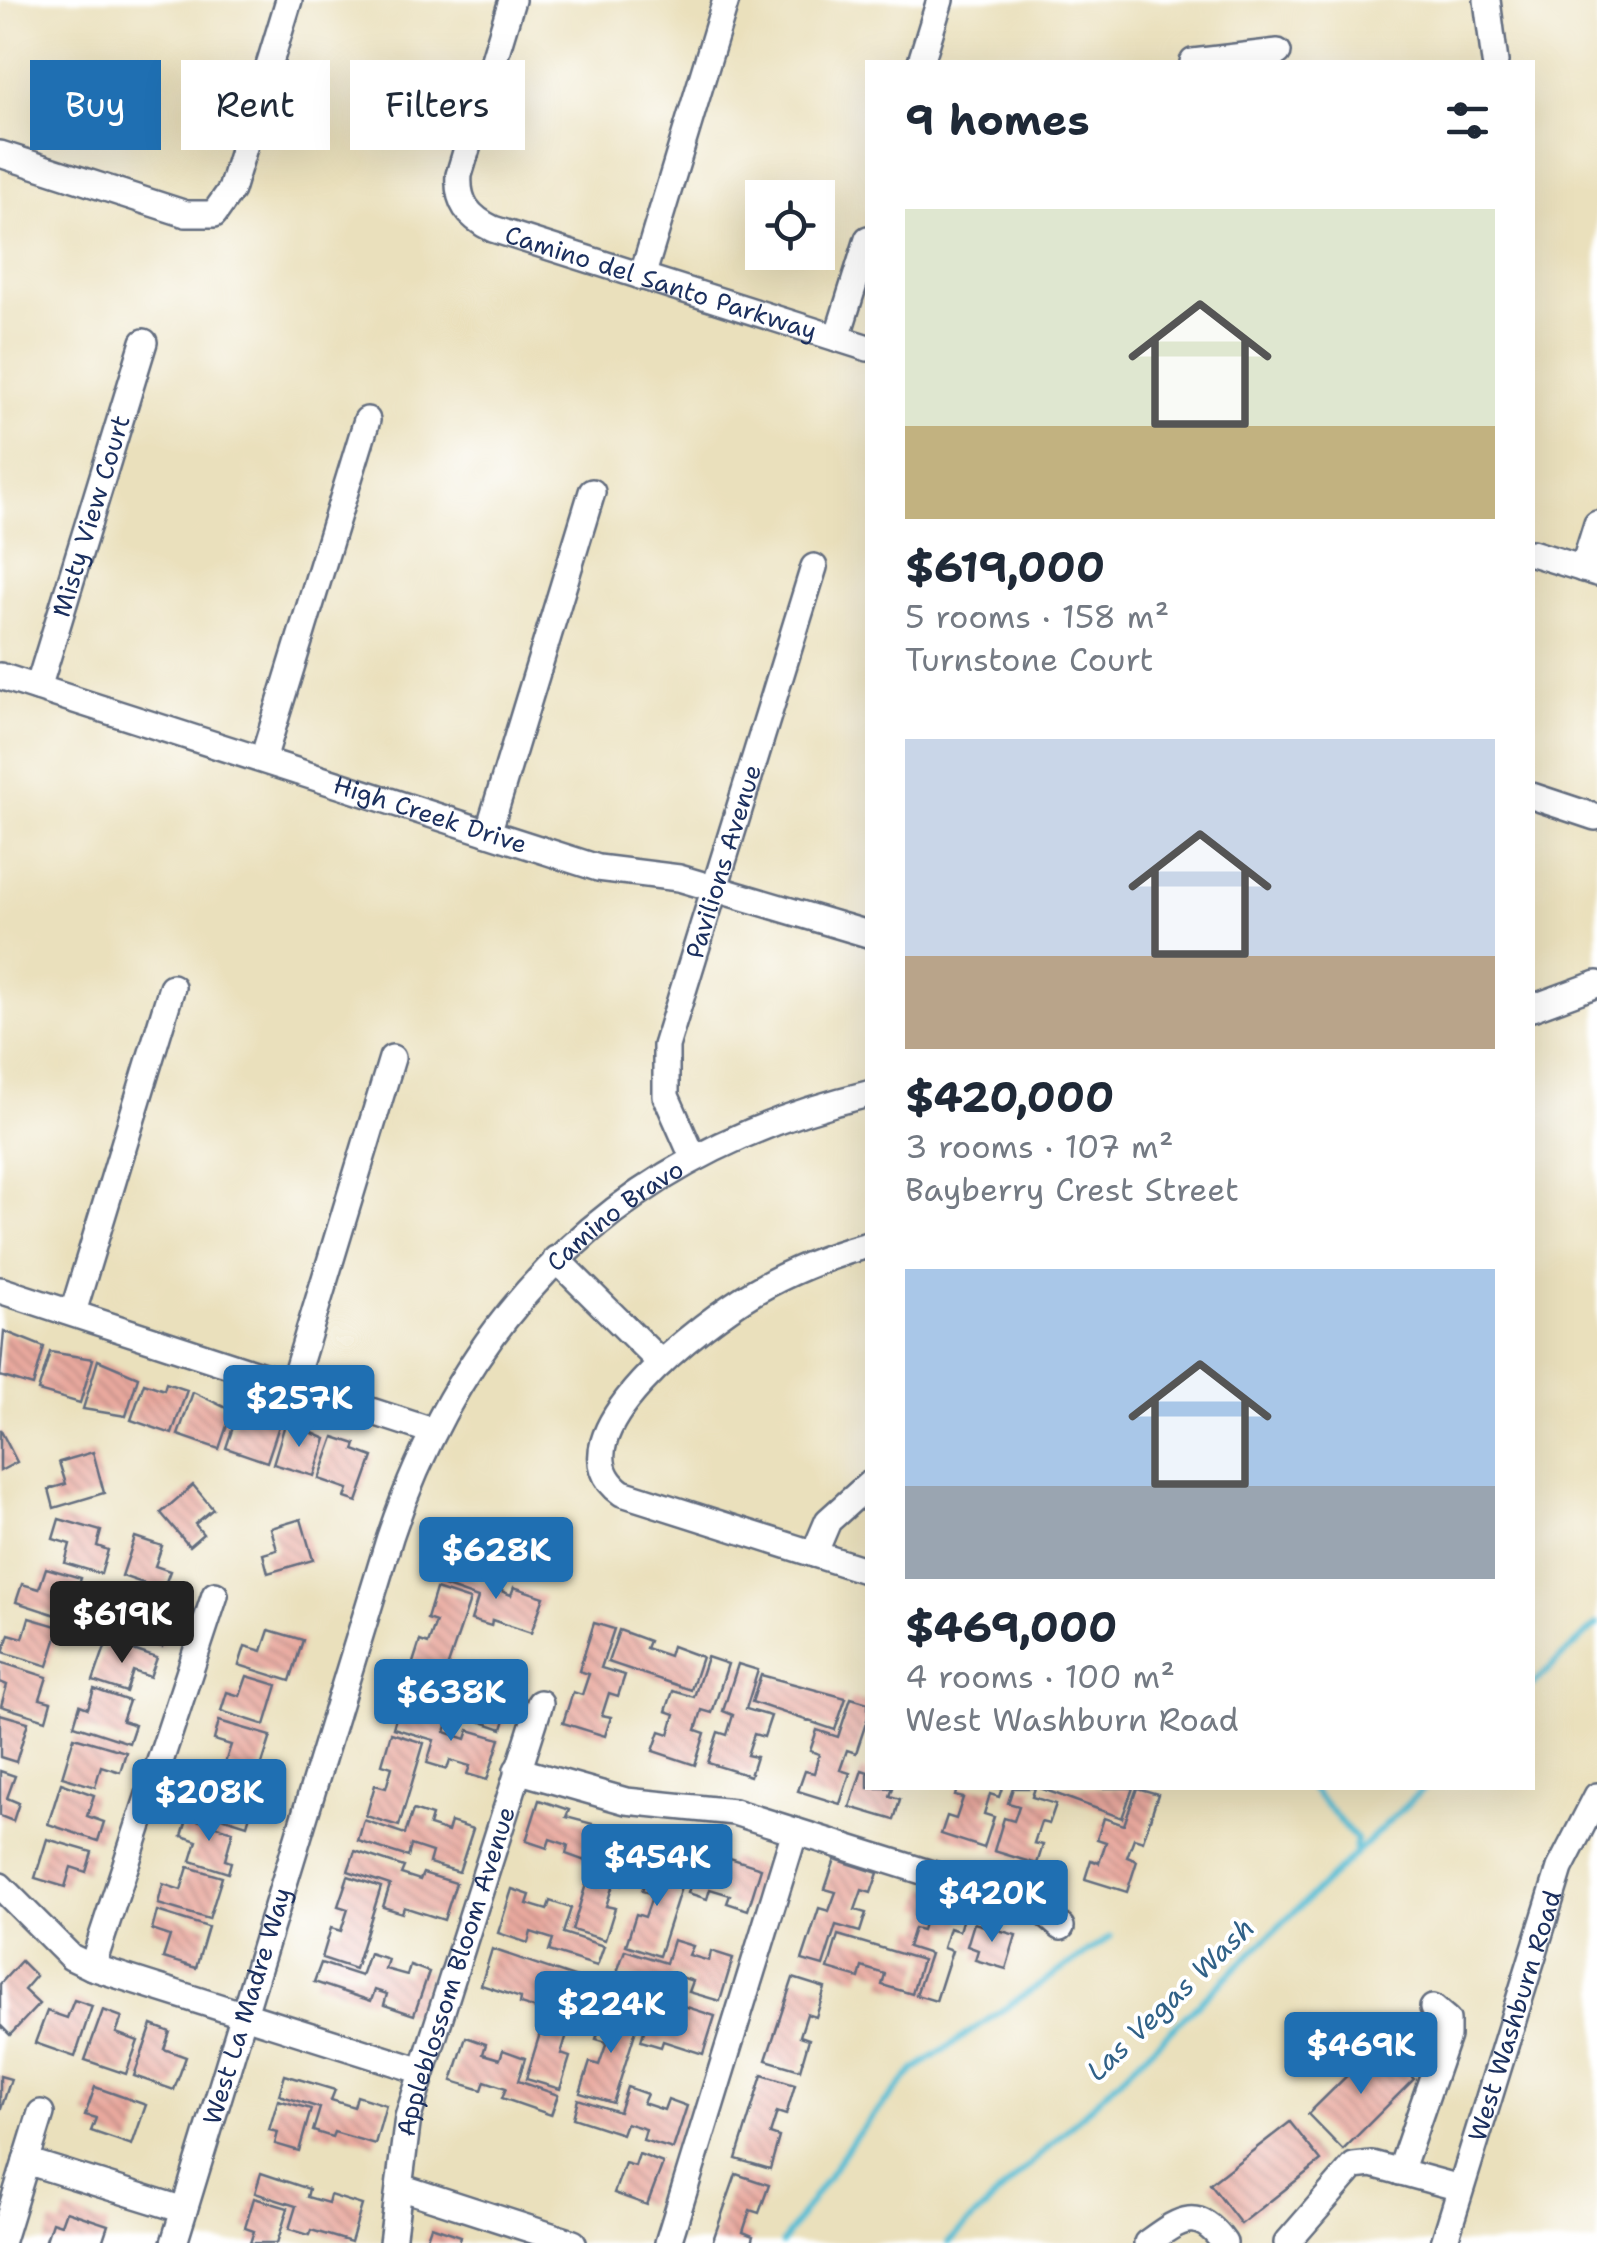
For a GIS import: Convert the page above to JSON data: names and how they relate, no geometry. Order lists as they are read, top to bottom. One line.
{"streets":{"street":["Camino del Santo Parkway","Misty View Court","High Creek Drive","Pavilions Avenue","Camino Bravo","Appleblossom Bloom Avenue","West La Madre Way","West Washburn Road"]},"crossings":[["Misty View Court","High Creek Drive"],["High Creek Drive","Pavilions Avenue"],["Pavilions Avenue","Camino Bravo"],["Camino Bravo","West La Madre Way"]],"water":["Las Vegas Wash"],"page":{"chip":["Buy","Rent","Filters"],"heading":"9 homes","list":[{"name":"$619,000","note":"5 rooms · 158 m² · Turnstone Court"},{"name":"$420,000","note":"3 rooms · 107 m² · Bayberry Crest Street"},{"name":"$469,000","note":"4 rooms · 100 m² · West Washburn Road"}],"price":["$257K","$628K","$619K","$638K","$208K","$454K","$420K","$224K","$469K"]}}
